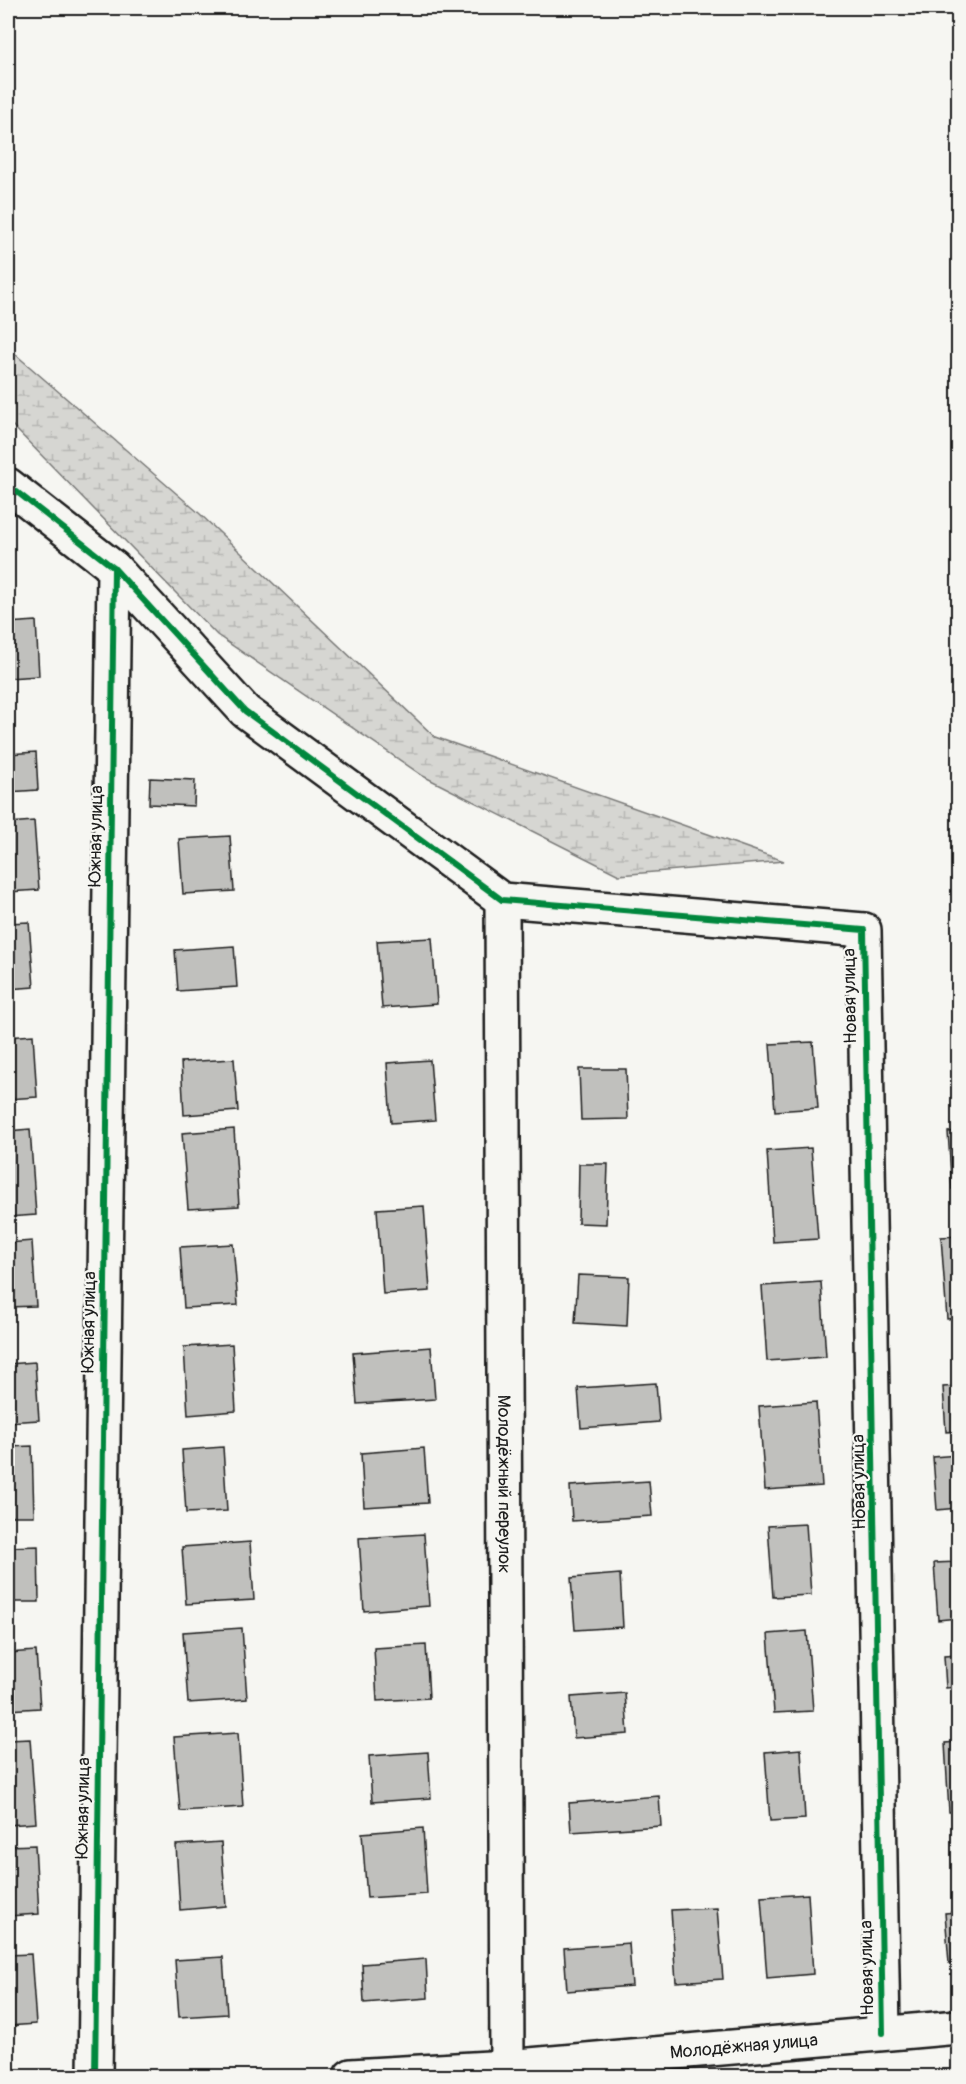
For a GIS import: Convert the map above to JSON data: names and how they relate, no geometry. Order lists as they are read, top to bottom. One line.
{"streets":{"street":["Южная улица","Новая улица","Молодёжный переулок","Молодёжная улица"]},"crossings":[["Новая улица","Молодёжный переулок"],["Новая улица","Молодёжная улица"],["Молодёжный переулок","Молодёжная улица"]]}
